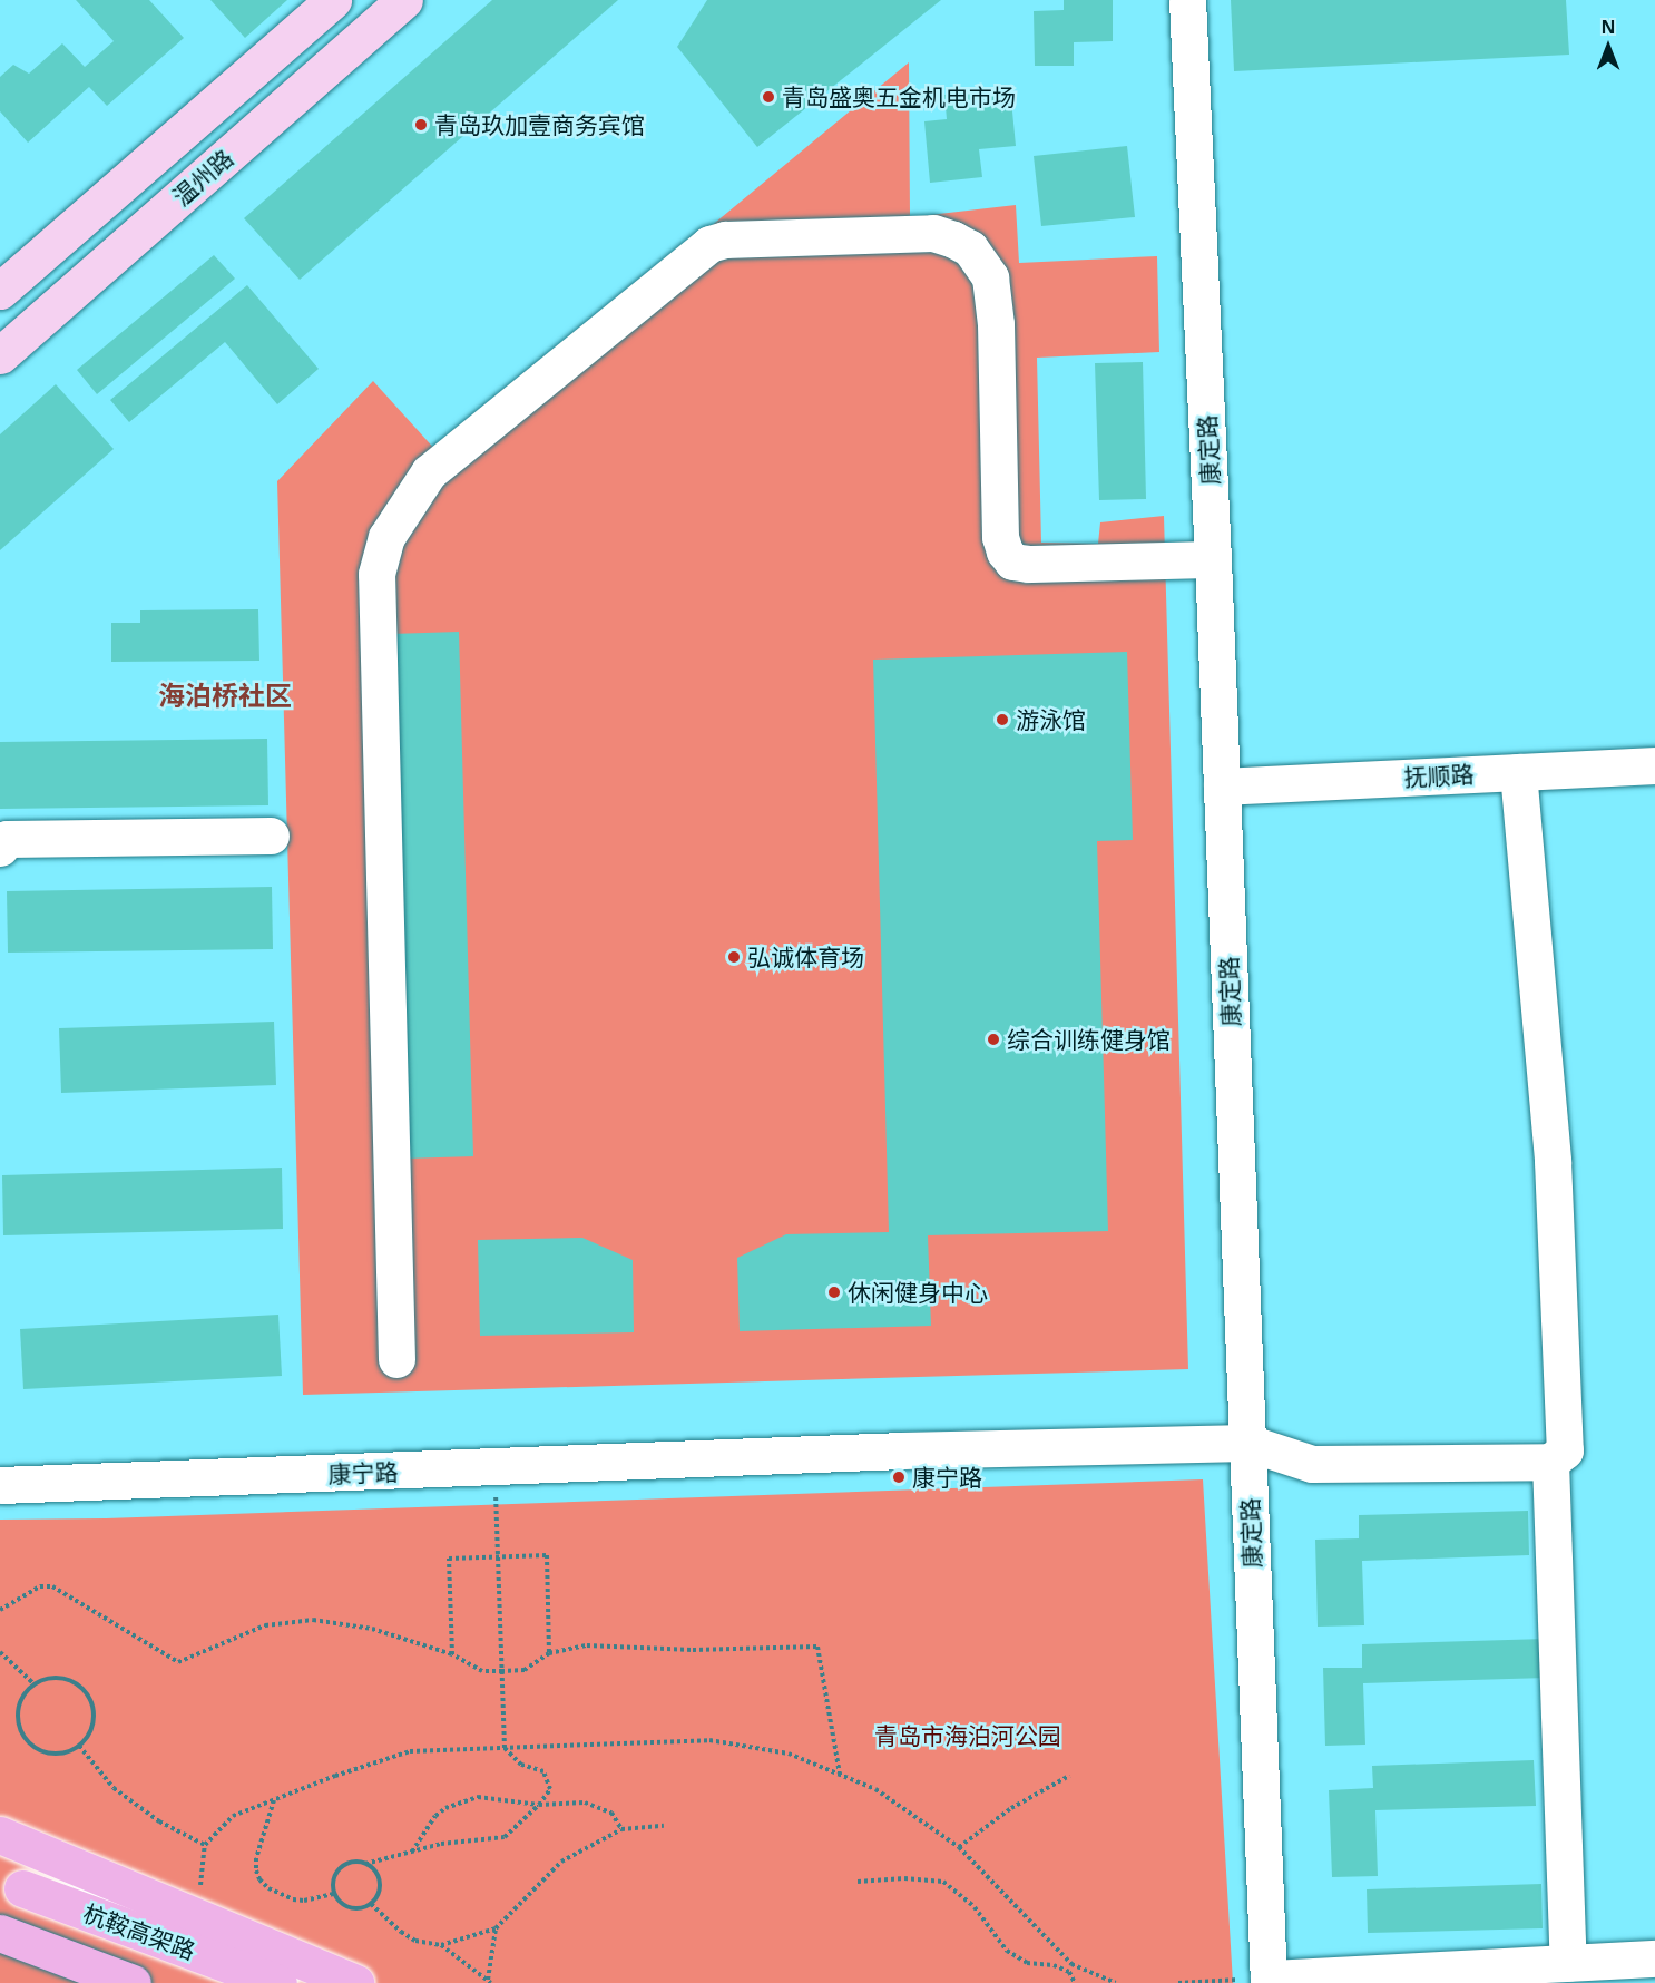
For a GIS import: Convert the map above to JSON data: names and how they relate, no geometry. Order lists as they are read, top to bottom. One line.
{"streets":{"highway":["杭鞍高架路"],"main road":["温州路"],"street":["康定路","抚顺路","康宁路"]},"crossings":[["康定路","抚顺路"],["康定路","康宁路"]],"districts":["海泊桥社区"],"parks":["青岛市海泊河公园"],"places":["青岛盛奥五金机电市场","青岛玖加壹商务宾馆","游泳馆","弘诚体育场","综合训练健身馆","休闲健身中心","康宁路"],"north":"top"}
